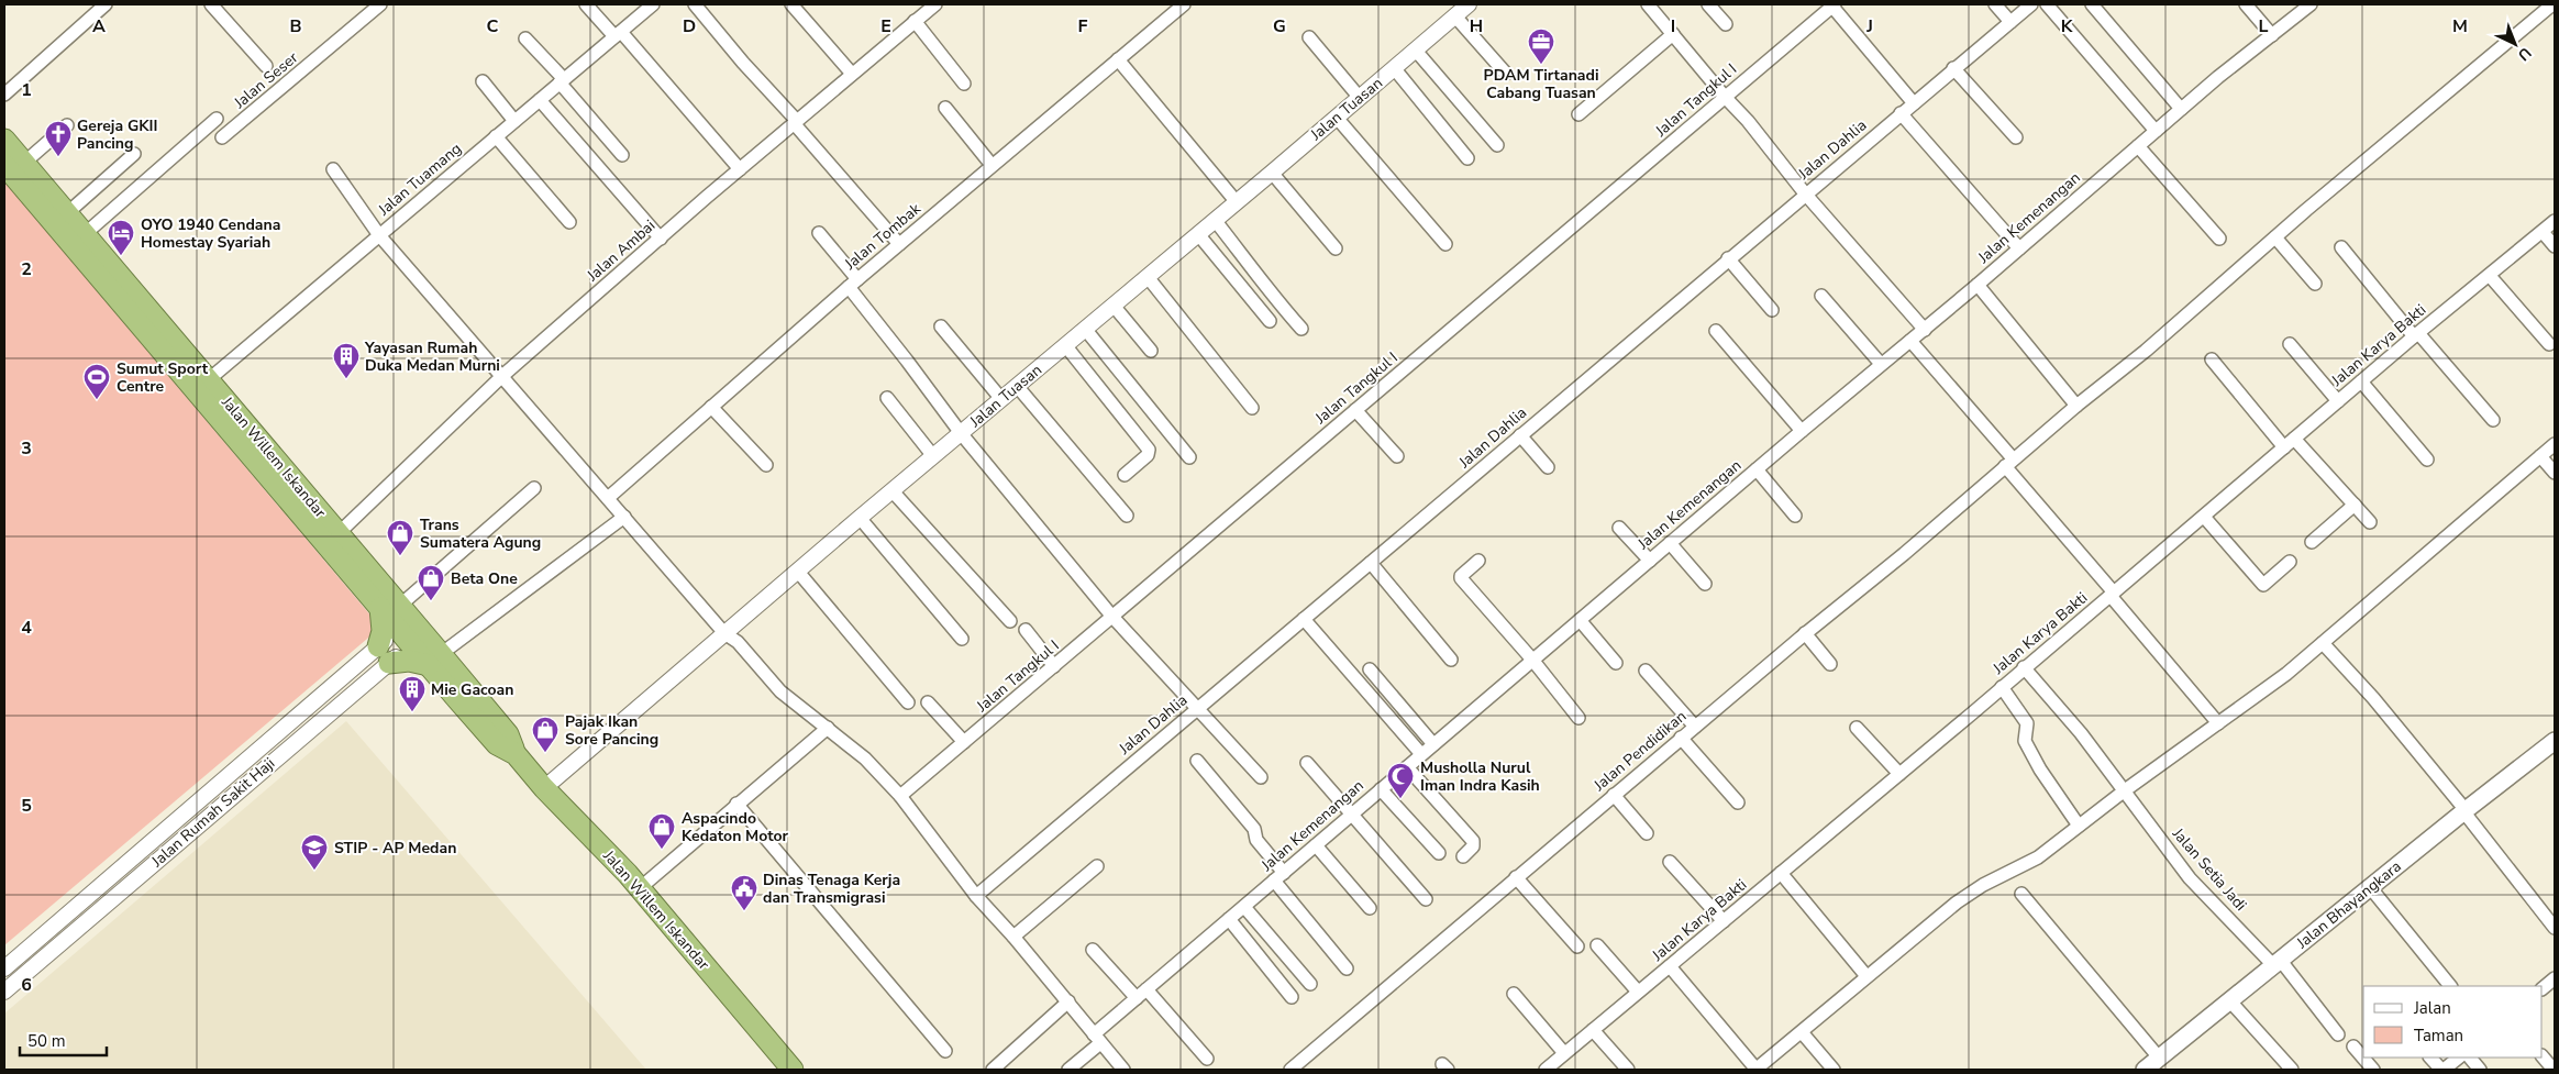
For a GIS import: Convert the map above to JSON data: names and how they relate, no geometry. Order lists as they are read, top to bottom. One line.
{"streets":{"highway":["Jalan Willem Iskandar"],"main road":["Jalan Bhayangkara"],"street":["Jalan Seser","Jalan Tangkul I","Jalan Tuasan","Jalan Dahlia","Jalan Tuamang","Jalan Kemenangan","Jalan Tombak","Jalan Ambai","Jalan Karya Bakti","Jalan Pendidikan","Jalan Rumah Sakit Haji","Jalan Setia Jadi"]},"crossings":[["Jalan Tuasan","Jalan Willem Iskandar"],["Jalan Tuamang","Jalan Willem Iskandar"],["Jalan Ambai","Jalan Willem Iskandar"],["Jalan Karya Bakti","Jalan Setia Jadi"],["Jalan Willem Iskandar","Jalan Rumah Sakit Haji"],["Jalan Setia Jadi","Jalan Bhayangkara"]],"places":{"office":["PDAM Tirtanadi Cabang Tuasan"],"church":["Gereja GKII Pancing"],"hotel":["OYO 1940 Cendana Homestay Syariah"],"building":["Yayasan Rumah Duka Medan Murni","Mie Gacoan"],"sports":["Sumut Sport Centre"],"shop":["Trans Sumatera Agung","Beta One","Pajak Ikan Sore Pancing","Aspacindo Kedaton Motor"],"mosque":["Musholla Nurul Iman Indra Kasih"],"school or university":["STIP - AP Medan"],"public building":["Dinas Tenaga Kerja dan Transmigrasi"]},"legend":["Jalan","Taman"],"scale_bar":"50 m","north":"bottom right","grid":{"columns":["A","B","C","D","E","F","G","H","I","J","K","L","M"],"rows":["1","2","3","4","5","6"]}}
